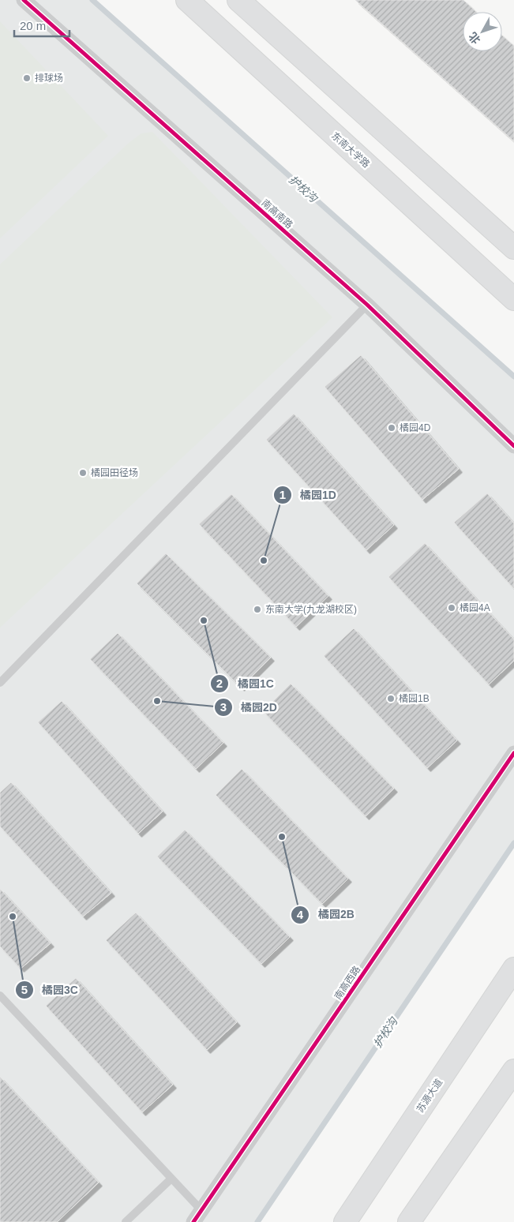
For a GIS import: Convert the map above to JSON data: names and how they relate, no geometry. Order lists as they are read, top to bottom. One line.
{"streets":{"main road":["东南大学路","苏源大道"],"street":["南高南路","南高西路"]},"water":["护校沟"],"places":["排球场","橘园4D","橘园田径场","橘园1D","橘园4A","东南大学(九龙湖校区)","橘园1C","橘园1B","橘园2D","橘园2B","橘园3C"],"scale_bar":"20 m","north":"bottom left"}
